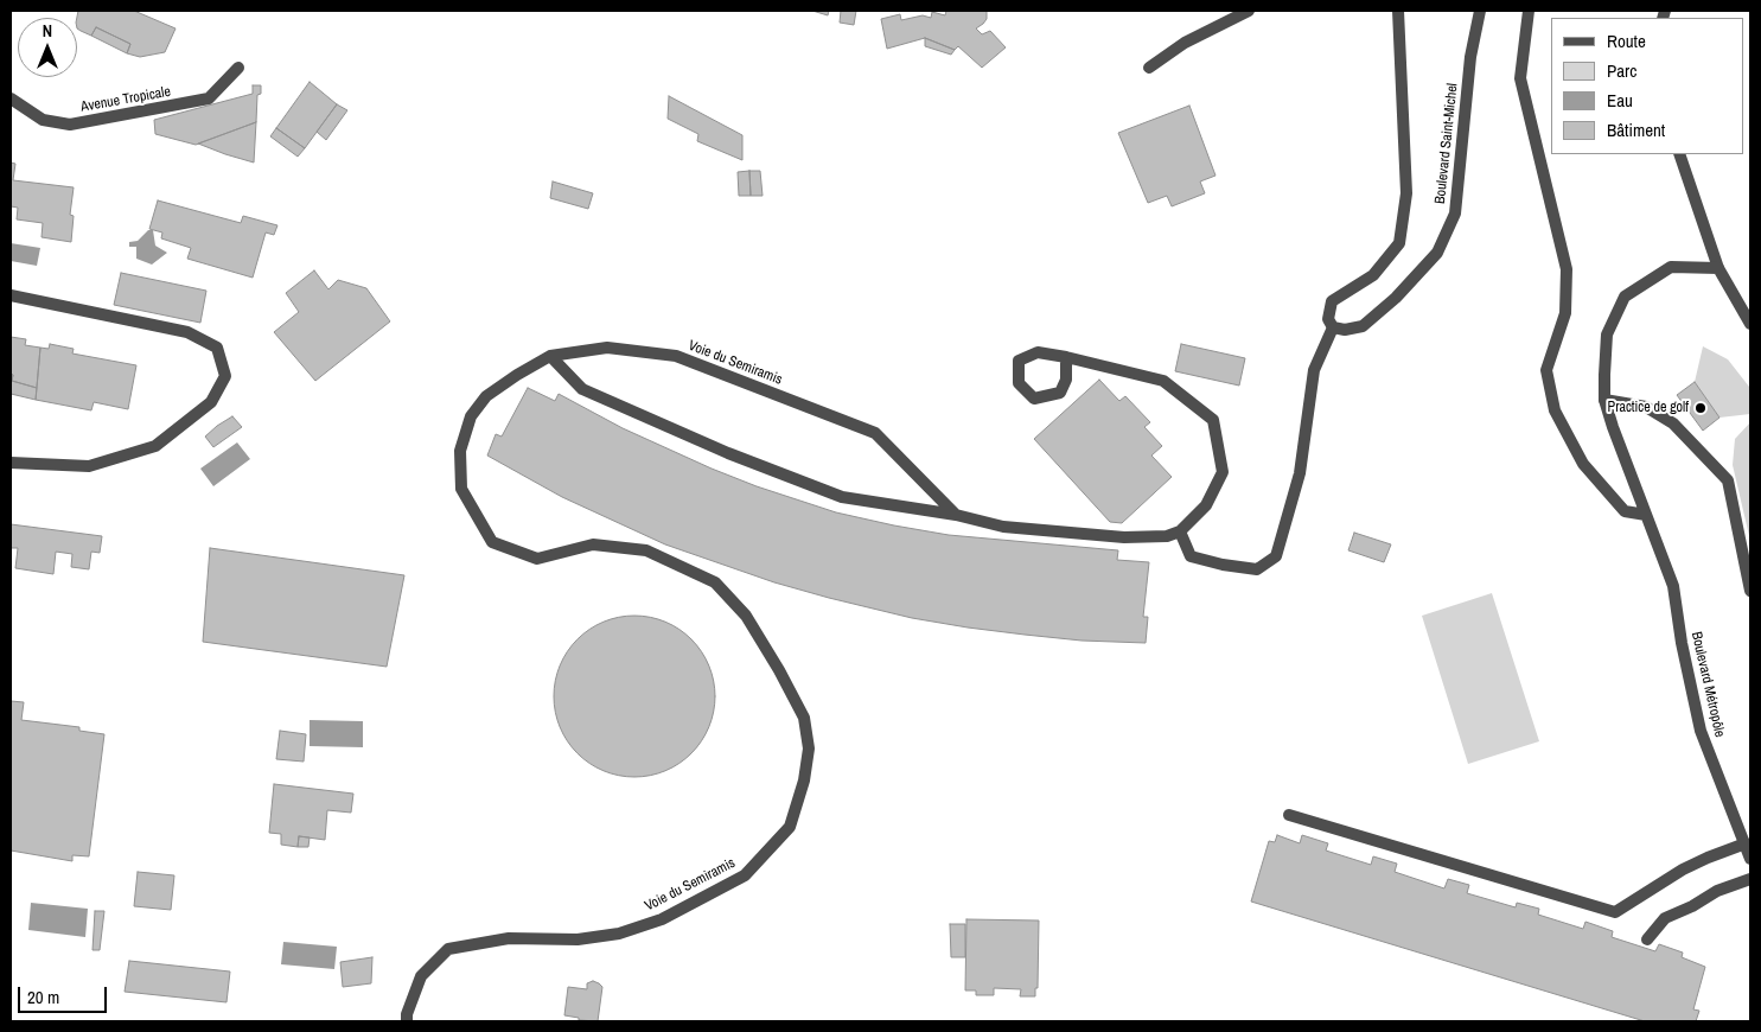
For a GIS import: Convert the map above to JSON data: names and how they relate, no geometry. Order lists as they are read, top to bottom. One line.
{"streets":{"street":["Avenue Tropicale","Boulevard Saint-Michel","Voie du Semiramis","Boulevard Métropôle"]},"places":["Practice de golf"],"legend":["Route","Parc","Eau","Bâtiment"],"scale_bar":"20 m","north":"top"}
